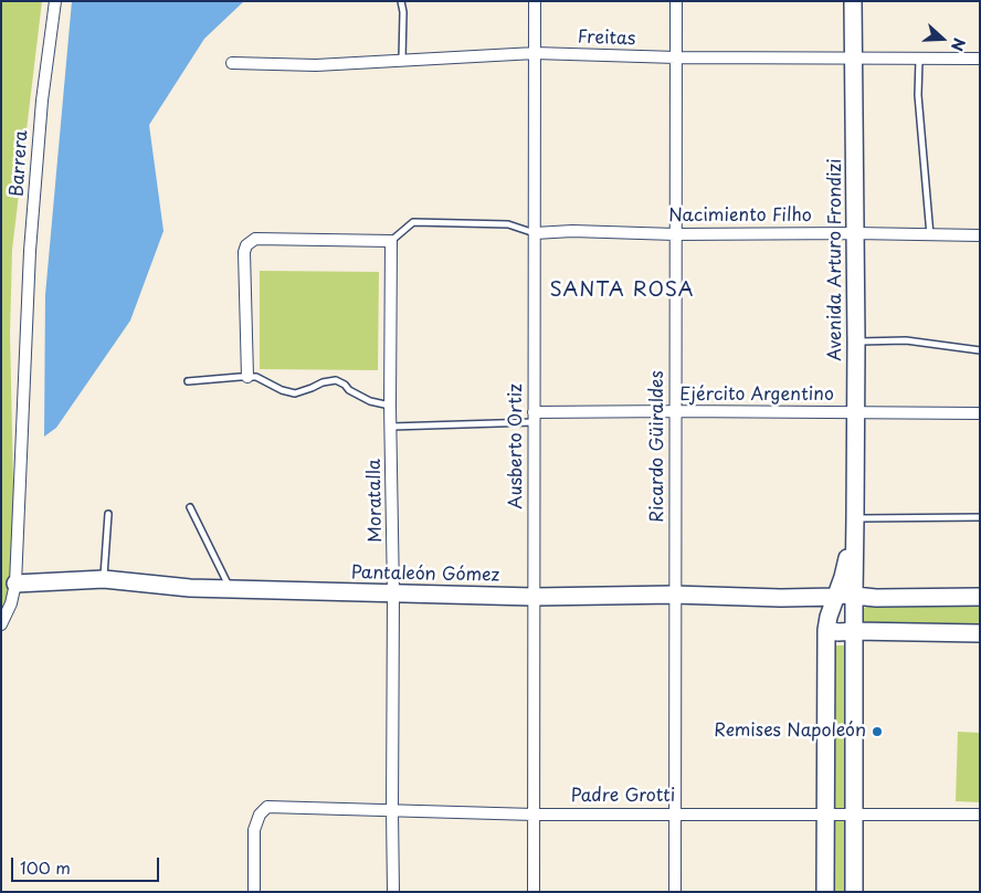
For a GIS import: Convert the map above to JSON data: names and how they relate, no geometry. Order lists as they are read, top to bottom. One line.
{"streets":{"main road":["Avenida Arturo Frondizi","Pantaleón Gómez"],"street":["Freitas","Barrera","Nacimiento Filho","Ejército Argentino","Ausberto Ortiz","Ricardo Güiraldes","Moratalla","Padre Grotti"]},"crossings":[["Freitas","Avenida Arturo Frondizi"],["Freitas","Ausberto Ortiz"],["Freitas","Ricardo Güiraldes"],["Barrera","Pantaleón Gómez"],["Nacimiento Filho","Avenida Arturo Frondizi"],["Nacimiento Filho","Ausberto Ortiz"],["Nacimiento Filho","Ricardo Güiraldes"],["Avenida Arturo Frondizi","Ejército Argentino"],["Ejército Argentino","Ausberto Ortiz"],["Ejército Argentino","Ricardo Güiraldes"],["Ausberto Ortiz","Pantaleón Gómez"],["Ausberto Ortiz","Padre Grotti"],["Ricardo Güiraldes","Pantaleón Gómez"],["Ricardo Güiraldes","Padre Grotti"],["Moratalla","Pantaleón Gómez"],["Moratalla","Padre Grotti"]],"districts":["SANTA ROSA"],"places":["Remises Napoleón"],"scale_bar":"100 m","north":"right"}
